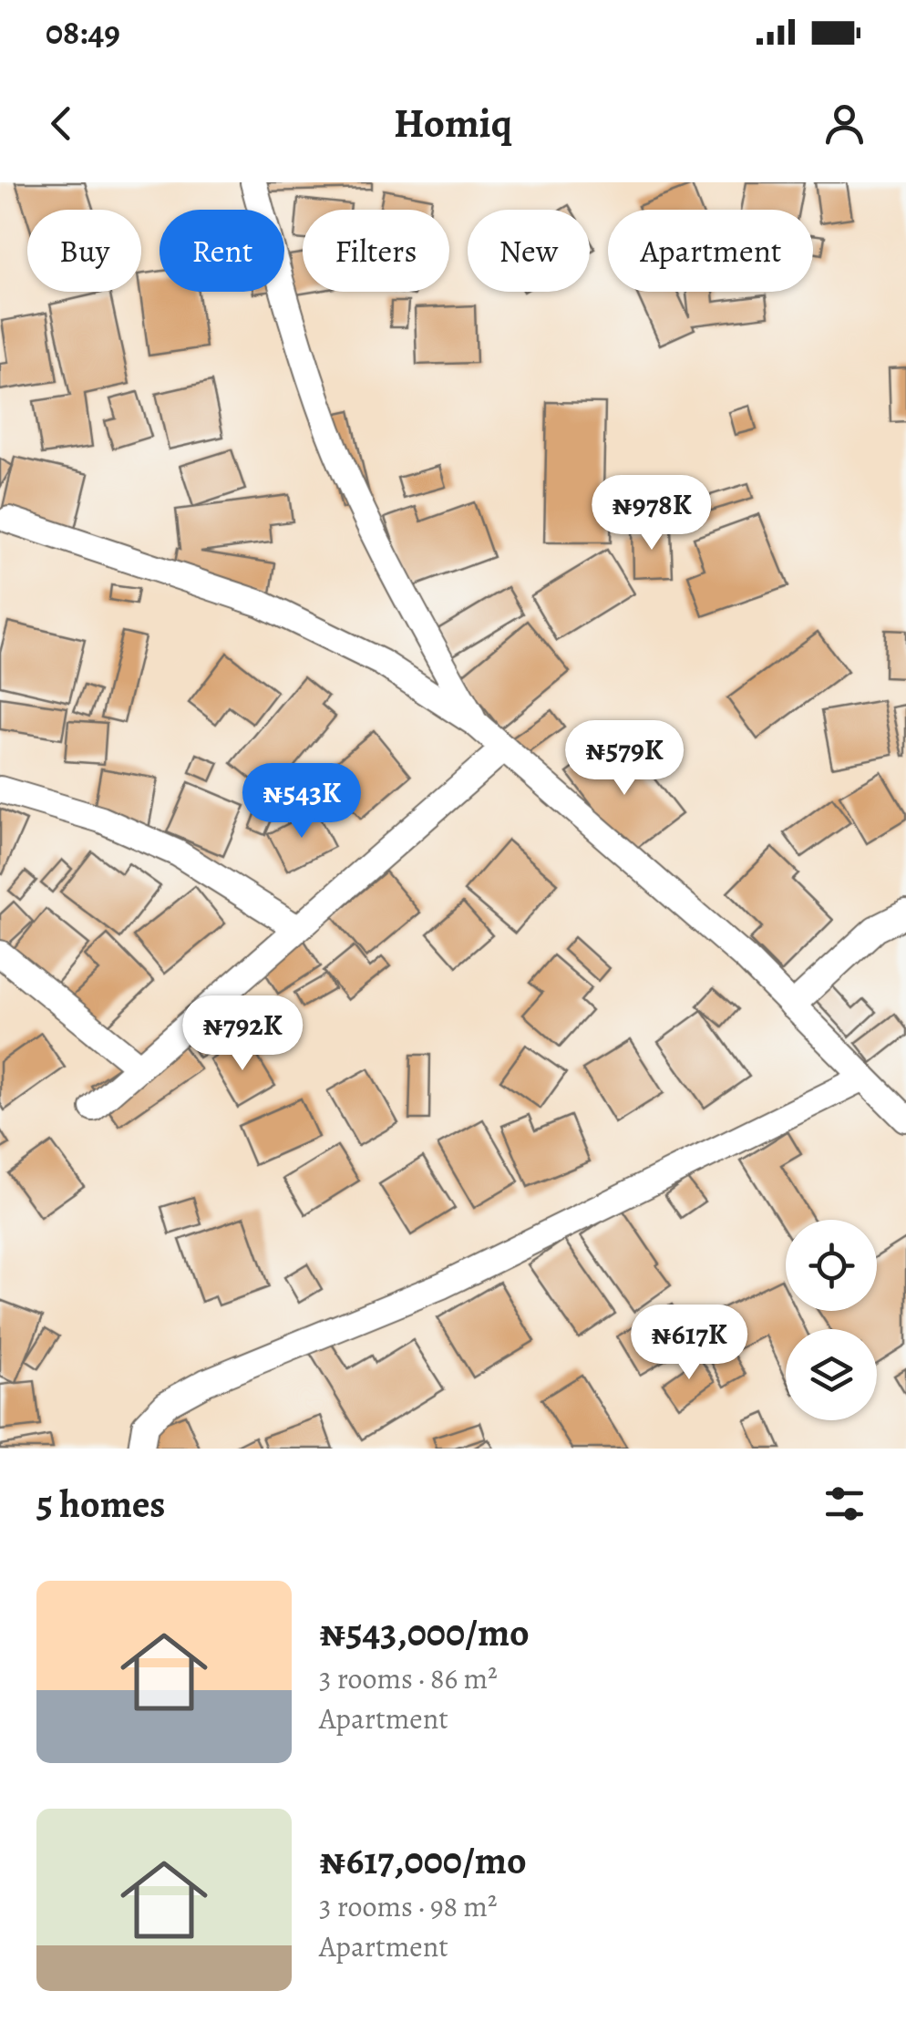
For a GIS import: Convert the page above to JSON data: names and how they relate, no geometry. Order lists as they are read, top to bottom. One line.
{"page":{"status":"08:49","header":"Homiq","chip":["Buy","Rent","Filters","New","Apartment"],"price":["₦978K","₦579K","₦543K","₦792K","₦617K"],"heading":"5 homes","list":[{"name":"₦543,000/mo","note":"3 rooms · 86 m² · Apartment"},{"name":"₦617,000/mo","note":"3 rooms · 98 m² · Apartment"}]}}
